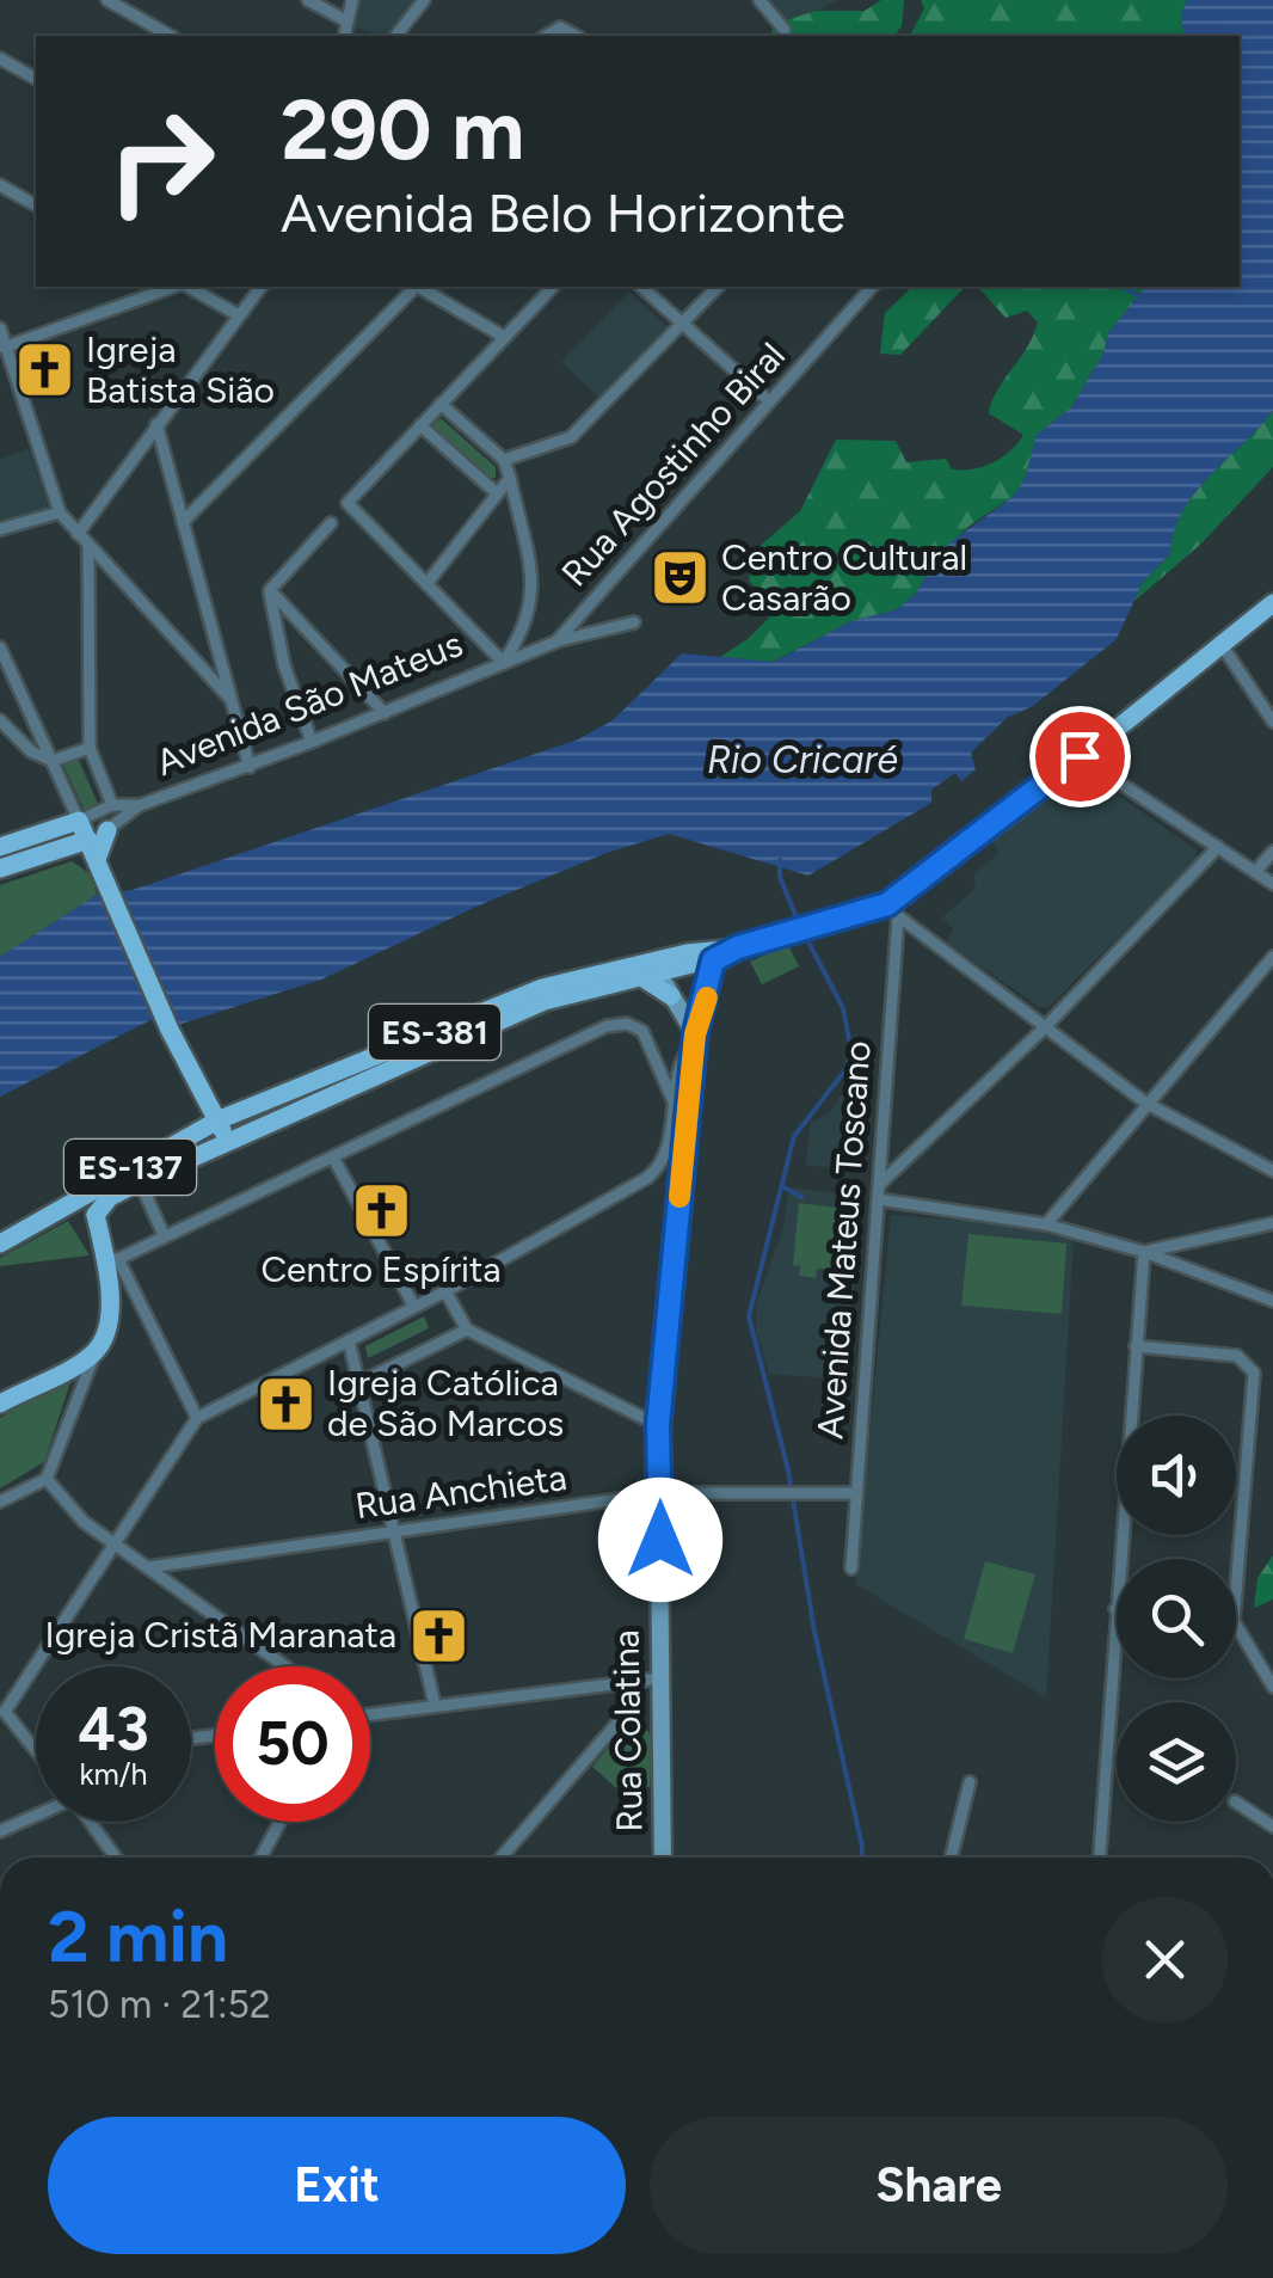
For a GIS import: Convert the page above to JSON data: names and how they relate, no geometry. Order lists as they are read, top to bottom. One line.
{"streets":{"main road":["Avenida São Mateus","ES-381","ES-137","Rua Colatina"],"street":["Rua Agostinho Biral","Avenida Mateus Toscano","Rua Anchieta"]},"crossings":[["Rua Agostinho Biral","Avenida São Mateus"],["ES-381","ES-137"],["Avenida Mateus Toscano","Rua Anchieta"],["Rua Anchieta","Rua Colatina"]],"water":["Rio Cricaré"],"places":{"church":["Igreja Batista Sião","Centro Espírita","Igreja Católica de São Marcos","Igreja Cristã Maranata"],"theatre":["Centro Cultural Casarão"]},"page":{"turn":["290 m","Avenida Belo Horizonte"],"speed":"43 km/h","limit":"50","heading":["2 min","510 m · 21:52"],"buttons":["Exit","Share"]}}
